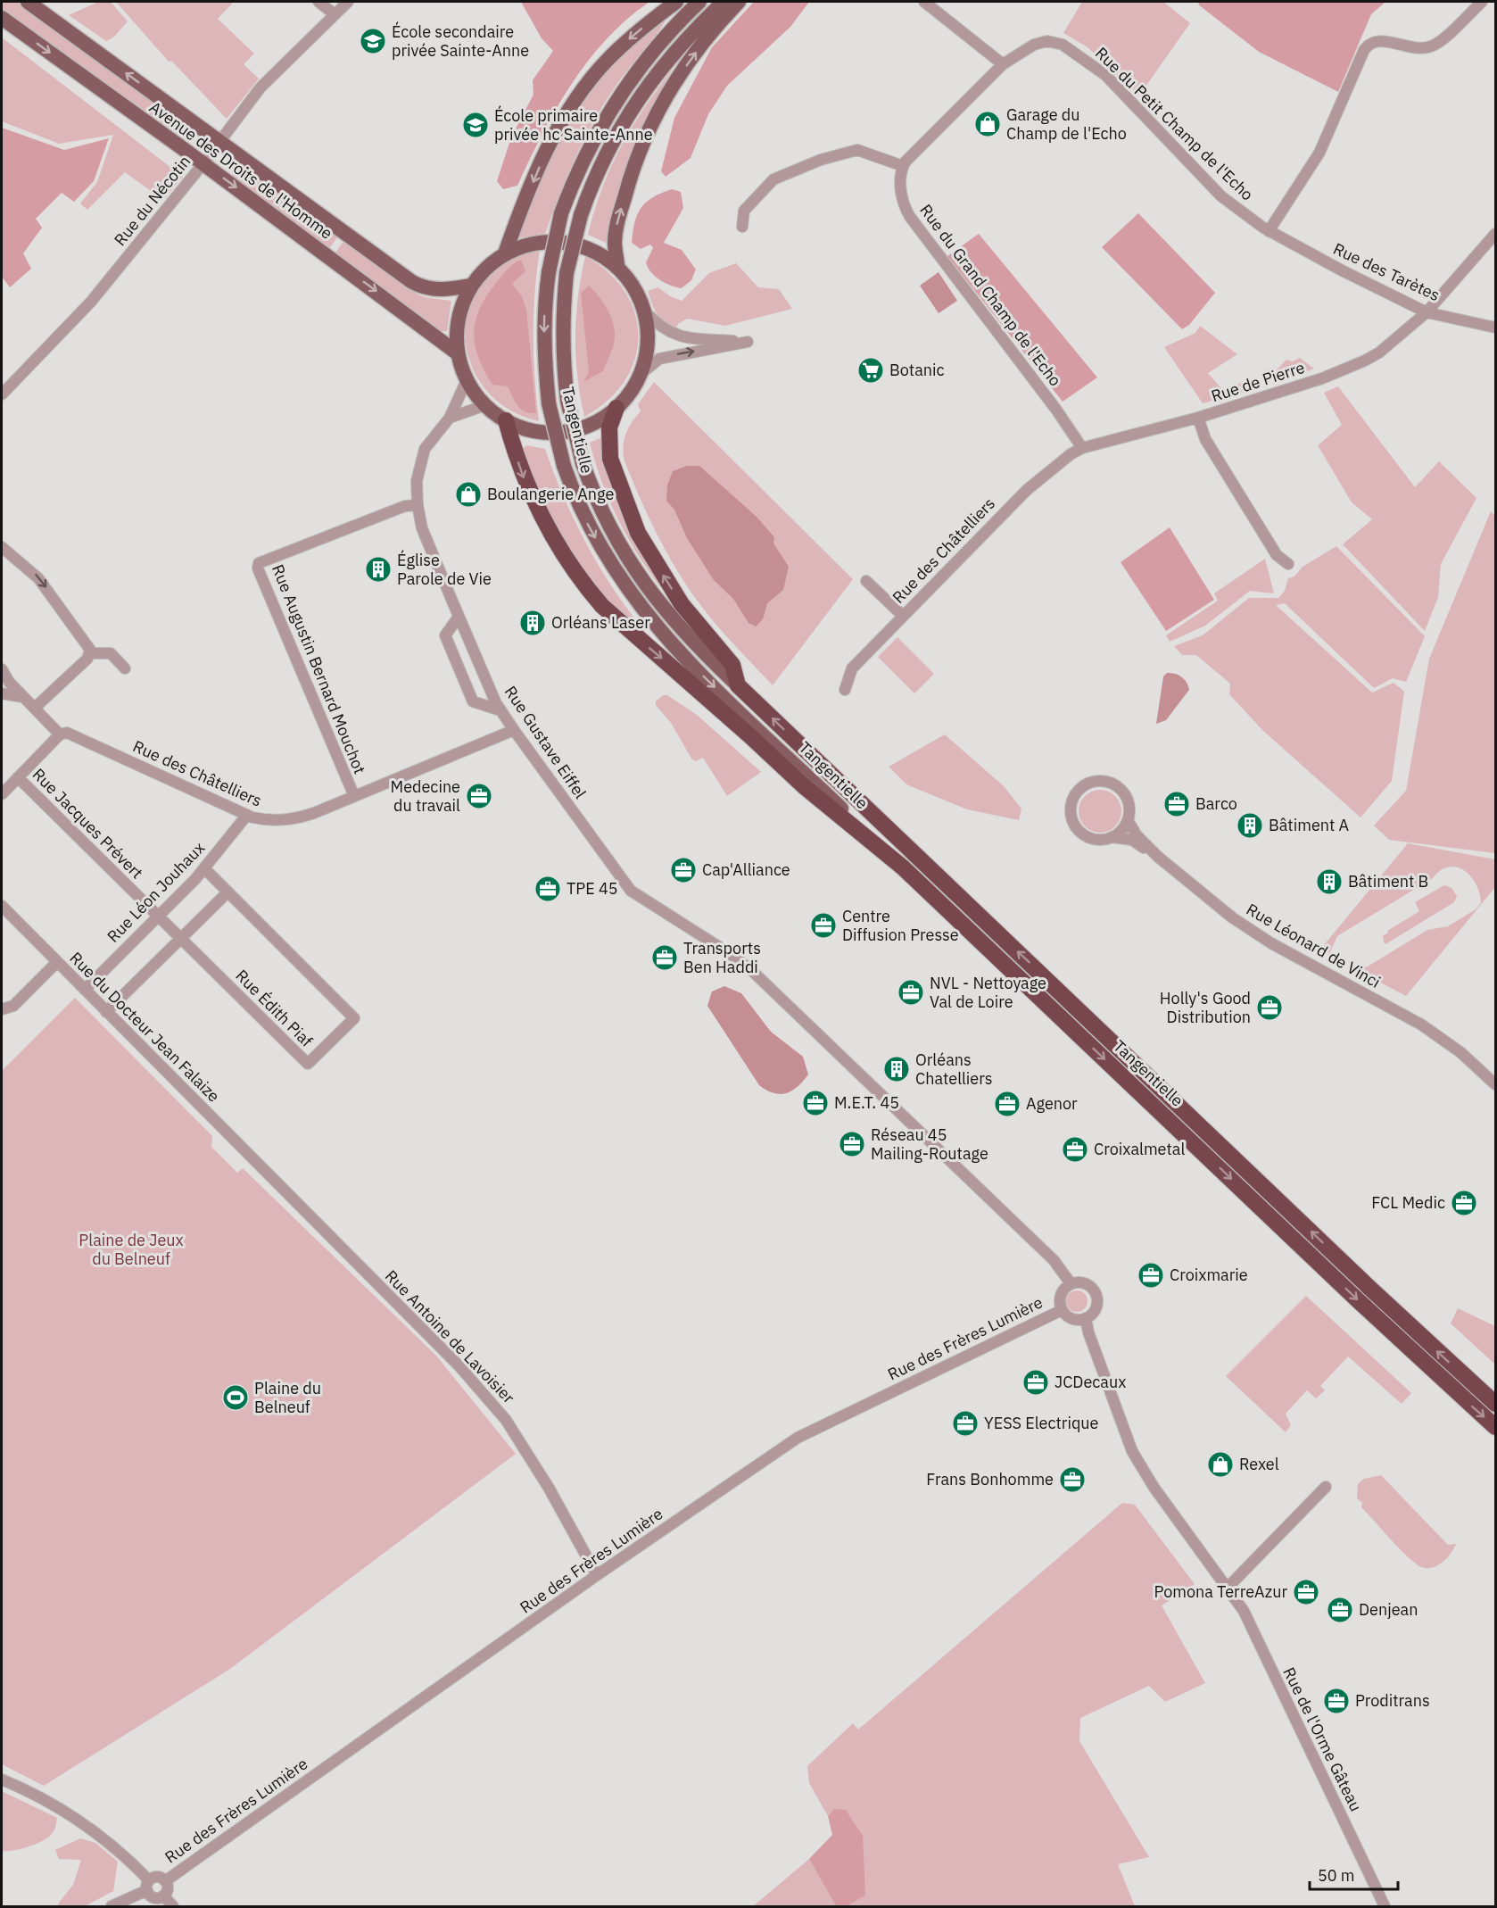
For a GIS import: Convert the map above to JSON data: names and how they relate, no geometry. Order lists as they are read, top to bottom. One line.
{"streets":{"highway":["Tangentielle"],"main road":["Avenue des Droits de l'Homme"],"street":["Rue du Petit Champ de l'Echo","Rue du Nécotin","Rue des Tarètes","Rue du Grand Champ de l'Echo","Rue de Pierre","Rue des Châtelliers","Rue Augustin Bernard Mouchot","Rue Gustave Eiffel","Rue Jacques Prévert","Rue Léon Jouhaux","Rue Léonard de Vinci","Rue Édith Piaf","Rue du Docteur Jean Falaize","Rue Antoine de Lavoisier","Rue des Frères Lumière","Rue de l'Orme Gâteau"]},"crossings":[["Rue du Petit Champ de l'Echo","Rue des Tarètes"],["Avenue des Droits de l'Homme","Rue du Nécotin"],["Avenue des Droits de l'Homme","Rue Gustave Eiffel"],["Rue des Tarètes","Rue de Pierre"],["Rue du Grand Champ de l'Echo","Rue de Pierre"],["Rue du Grand Champ de l'Echo","Rue des Châtelliers"],["Rue de Pierre","Rue des Châtelliers"],["Rue des Châtelliers","Rue Augustin Bernard Mouchot"],["Rue des Châtelliers","Rue Gustave Eiffel"],["Rue des Châtelliers","Rue Léon Jouhaux"],["Rue Augustin Bernard Mouchot","Rue Gustave Eiffel"],["Rue Gustave Eiffel","Rue des Frères Lumière"],["Rue Gustave Eiffel","Rue de l'Orme Gâteau"],["Rue Jacques Prévert","Rue Léon Jouhaux"],["Rue Jacques Prévert","Rue Édith Piaf"],["Rue Léon Jouhaux","Rue Édith Piaf"],["Rue Léon Jouhaux","Rue du Docteur Jean Falaize"],["Rue du Docteur Jean Falaize","Rue Antoine de Lavoisier"],["Rue Antoine de Lavoisier","Rue des Frères Lumière"],["Rue des Frères Lumière","Rue de l'Orme Gâteau"]],"parks":["Plaine de Jeux du Belneuf"],"places":{"school or university":["École secondaire privée Sainte-Anne","École primaire privée hc Sainte-Anne"],"shop":["Garage du Champ de l'Echo","Boulangerie Ange","Rexel"],"supermarket":["Botanic"],"building":["Église Parole de Vie","Orléans Laser","Bâtiment A","Bâtiment B","Orléans Chatelliers"],"office":["Medecine du travail","Barco","Cap'Alliance","TPE 45","Centre Diffusion Presse","Transports Ben Haddi","NVL - Nettoyage Val de Loire","Holly's Good Distribution","M.E.T. 45","Agenor","Réseau 45 Mailing-Routage","Croixalmetal","FCL Medic","Croixmarie","JCDecaux","YESS Electrique","Frans Bonhomme","Pomona TerreAzur","Denjean","Proditrans"],"sports":["Plaine du Belneuf"]},"scale_bar":"50 m"}
